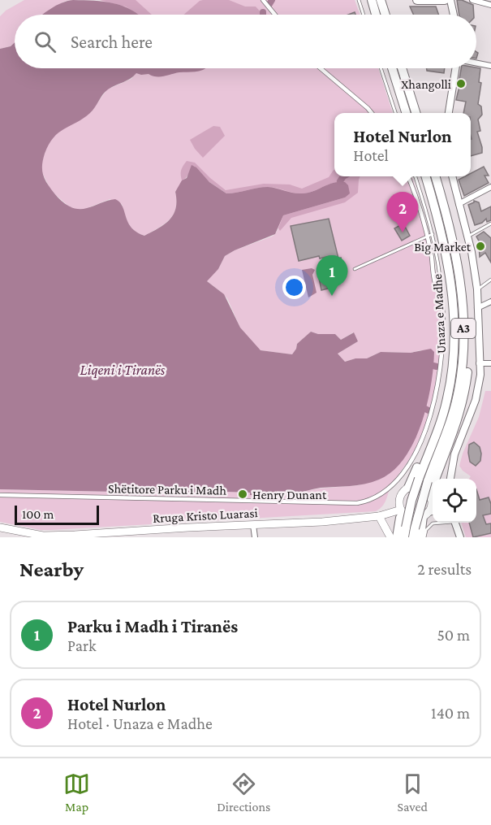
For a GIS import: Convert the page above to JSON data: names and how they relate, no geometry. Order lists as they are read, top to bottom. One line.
{"streets":{"highway":["Unaza e Madhe","A3"],"main road":["Rruga Kristo Luarasi"],"street":["Shëtitore Parku i Madh"]},"water":["Liqeni i Tiranës"],"places":["Xhangolli","Big Market","Henry Dunant"],"scale_bar":"100 m","page":{"search":"Search here","popup":["Hotel Nurlon","Hotel"],"pins":["2","1"],"scale":"100 m","heading":["Nearby","2 results"],"list":[{"mark":"1","name":"Parku i Madh i Tiranës","note":"Park","value":"50 m"},{"mark":"2","name":"Hotel Nurlon","note":"Hotel · Unaza e Madhe","value":"140 m"}],"nav":["Map","Directions","Saved"]}}
